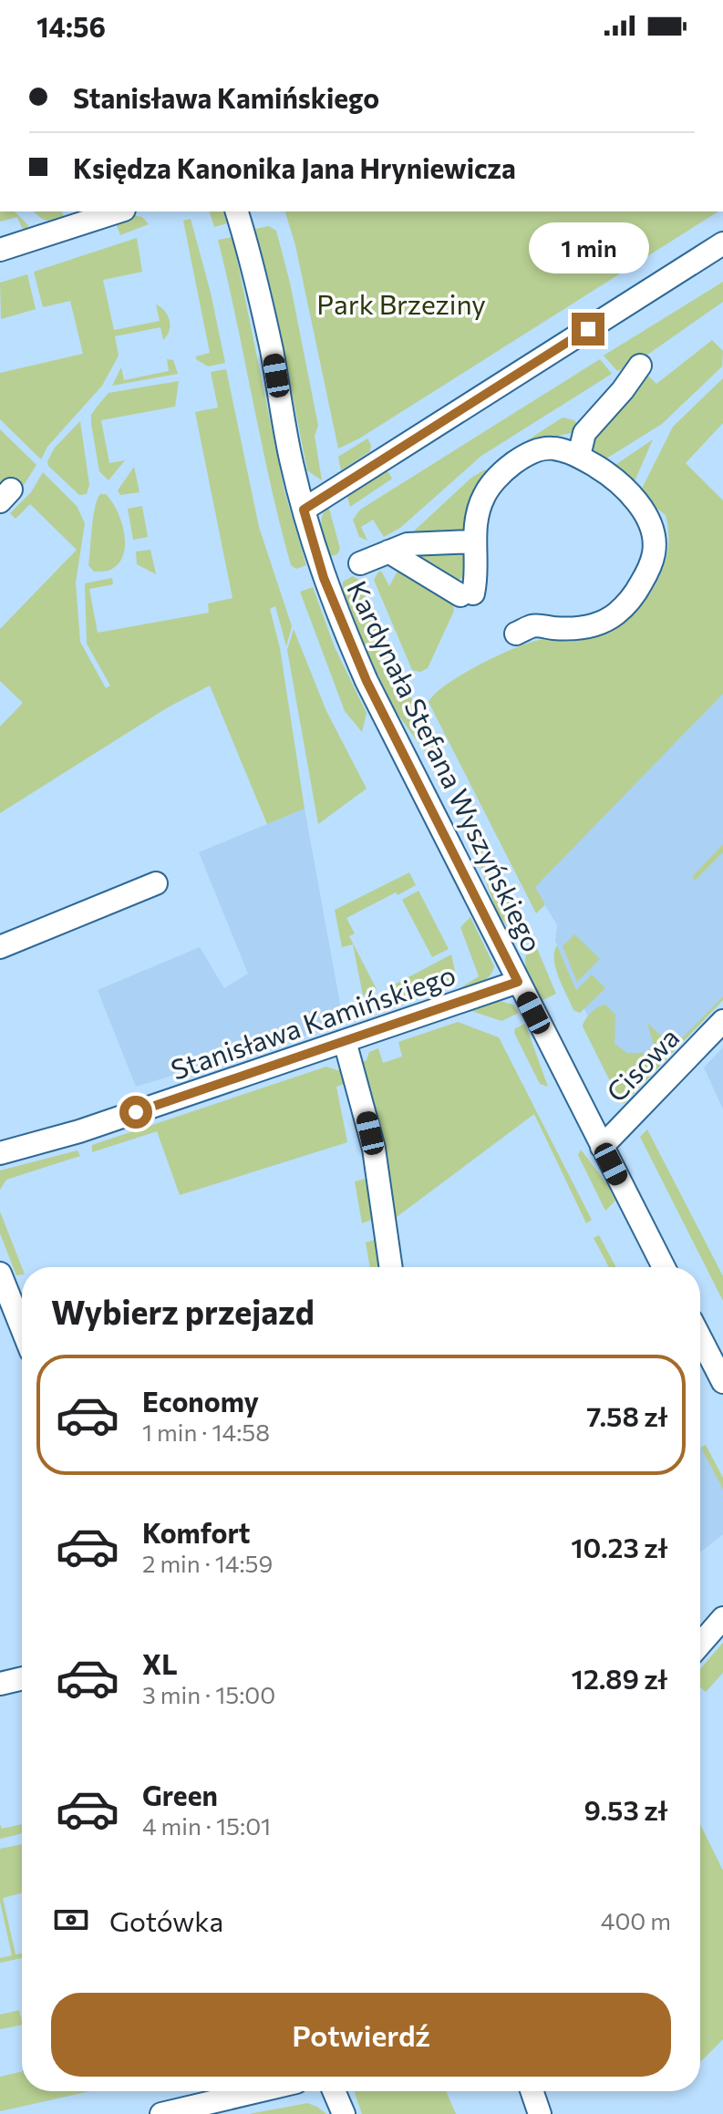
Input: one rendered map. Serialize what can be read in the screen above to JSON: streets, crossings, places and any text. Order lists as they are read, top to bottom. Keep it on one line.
{"streets":{"street":["Kardynała Stefana Wyszyńskiego","Stanisława Kamińskiego","Cisowa"]},"crossings":[["Kardynała Stefana Wyszyńskiego","Stanisława Kamińskiego"],["Kardynała Stefana Wyszyńskiego","Cisowa"]],"parks":["Park Brzeziny"],"page":{"status":"14:56","banner":["Stanisława Kamińskiego","Księdza Kanonika Jana Hryniewicza"],"bubble":"1 min","heading":"Wybierz przejazd","list":[{"name":"Economy","note":"1 min · 14:58","value":"7.58 zł"},{"name":"Komfort","note":"2 min · 14:59","value":"10.23 zł"},{"name":"XL","note":"3 min · 15:00","value":"12.89 zł"},{"name":"Green","note":"4 min · 15:01","value":"9.53 zł"}],"pay":["Gotówka","400 m"],"buttons":"Potwierdź"}}
